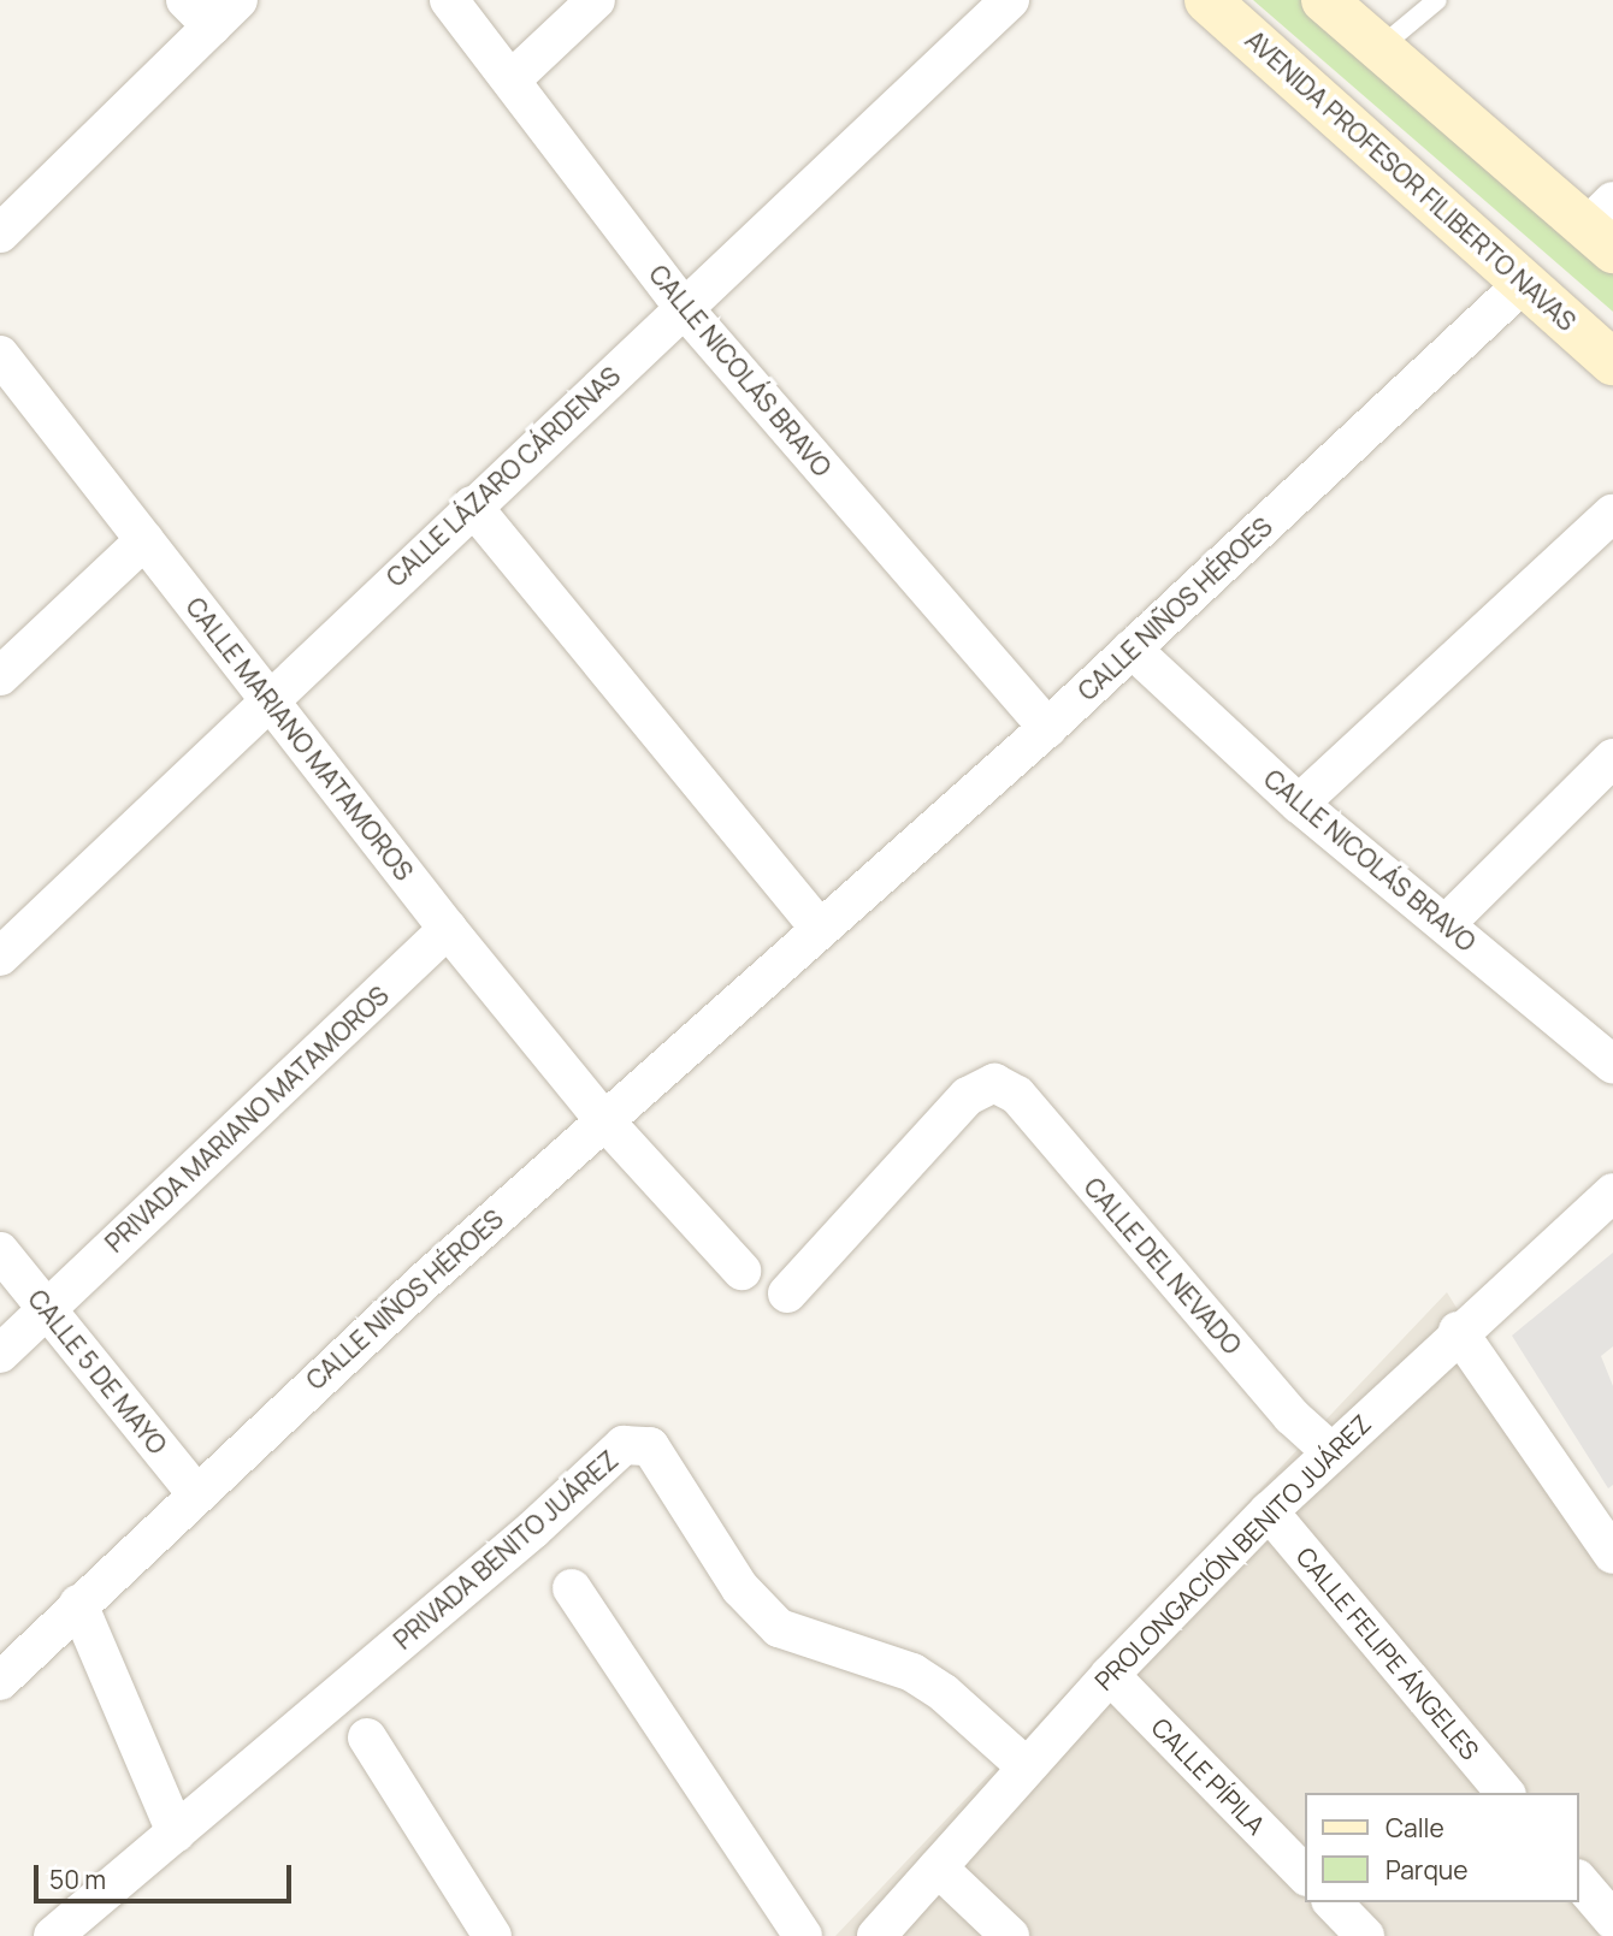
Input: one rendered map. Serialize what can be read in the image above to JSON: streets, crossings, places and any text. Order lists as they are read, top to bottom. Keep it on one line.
{"streets":{"main road":["AVENIDA PROFESOR FILIBERTO NAVAS"],"street":["CALLE NICOLÁS BRAVO","CALLE LÁZARO CÁRDENAS","CALLE NIÑOS HÉROES","CALLE MARIANO MATAMOROS","PRIVADA MARIANO MATAMOROS","CALLE DEL NEVADO","CALLE 5 DE MAYO","PRIVADA BENITO JUÁREZ","PROLONGACIÓN BENITO JUÁREZ","CALLE FELIPE ÁNGELES","CALLE PÍPILA"]},"crossings":[["AVENIDA PROFESOR FILIBERTO NAVAS","CALLE NIÑOS HÉROES"],["CALLE NICOLÁS BRAVO","CALLE LÁZARO CÁRDENAS"],["CALLE NICOLÁS BRAVO","CALLE NIÑOS HÉROES"],["CALLE LÁZARO CÁRDENAS","CALLE MARIANO MATAMOROS"],["CALLE NIÑOS HÉROES","CALLE MARIANO MATAMOROS"],["CALLE NIÑOS HÉROES","CALLE 5 DE MAYO"],["CALLE MARIANO MATAMOROS","PRIVADA MARIANO MATAMOROS"],["PRIVADA MARIANO MATAMOROS","CALLE 5 DE MAYO"],["CALLE DEL NEVADO","PROLONGACIÓN BENITO JUÁREZ"],["PRIVADA BENITO JUÁREZ","PROLONGACIÓN BENITO JUÁREZ"],["PROLONGACIÓN BENITO JUÁREZ","CALLE FELIPE ÁNGELES"],["PROLONGACIÓN BENITO JUÁREZ","CALLE PÍPILA"]],"legend":["Calle","Parque"],"scale_bar":"50 m"}
